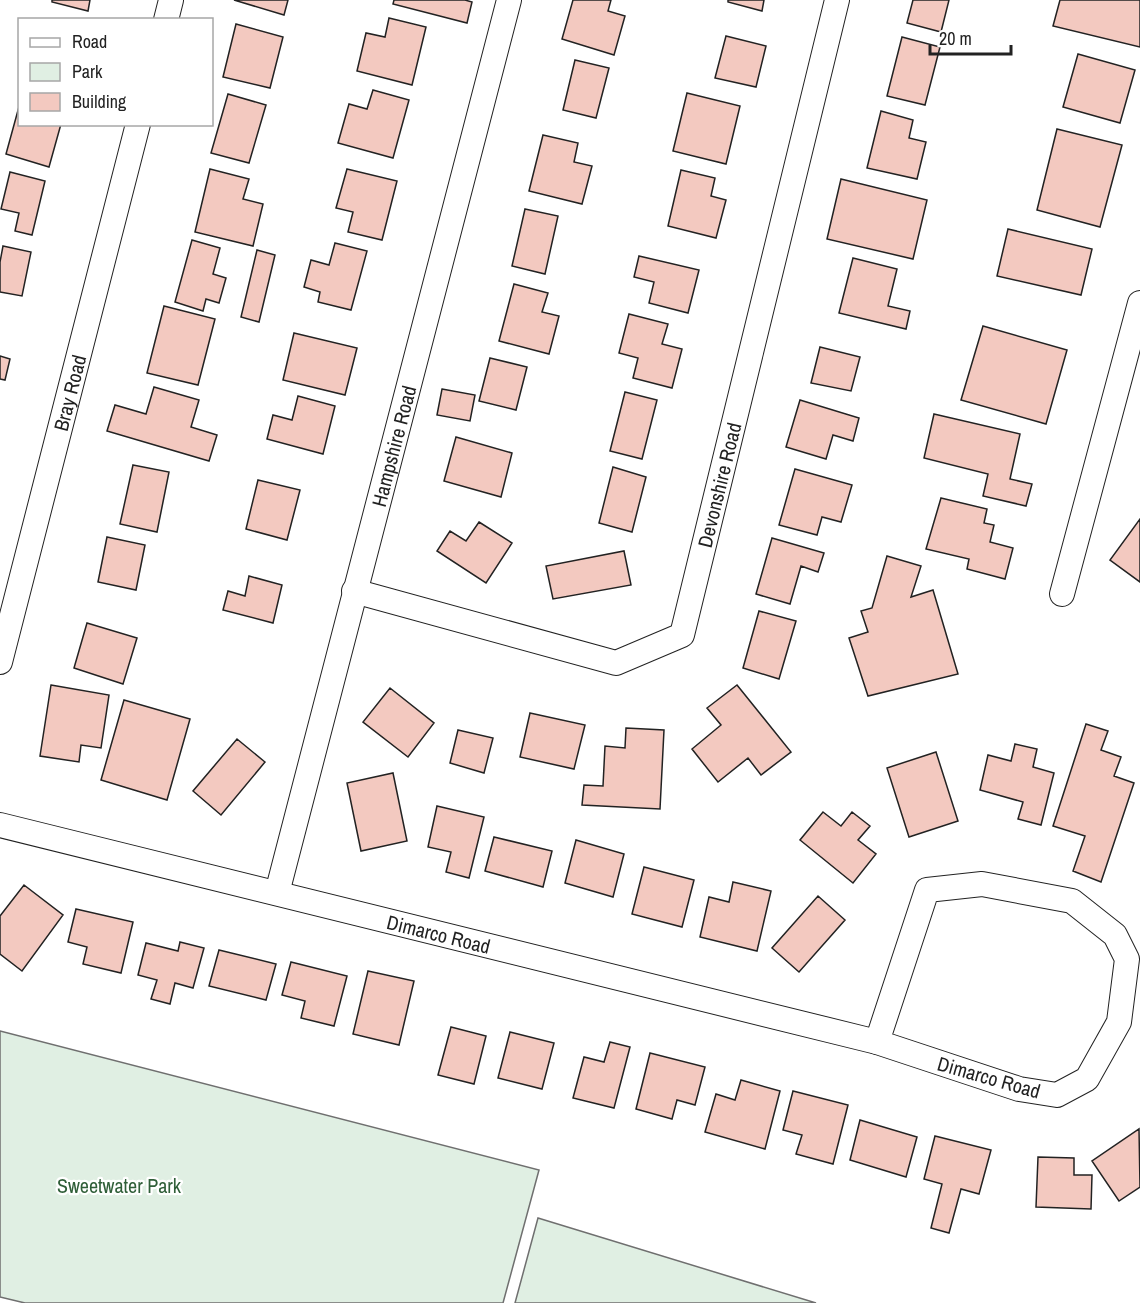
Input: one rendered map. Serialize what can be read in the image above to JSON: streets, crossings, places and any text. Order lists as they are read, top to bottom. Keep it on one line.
{"streets":{"street":["Bray Road","Hampshire Road","Devonshire Road","Dimarco Road"]},"crossings":[["Hampshire Road","Devonshire Road"],["Hampshire Road","Dimarco Road"]],"parks":["Sweetwater Park"],"legend":["Road","Park","Building"],"scale_bar":"20 m"}
